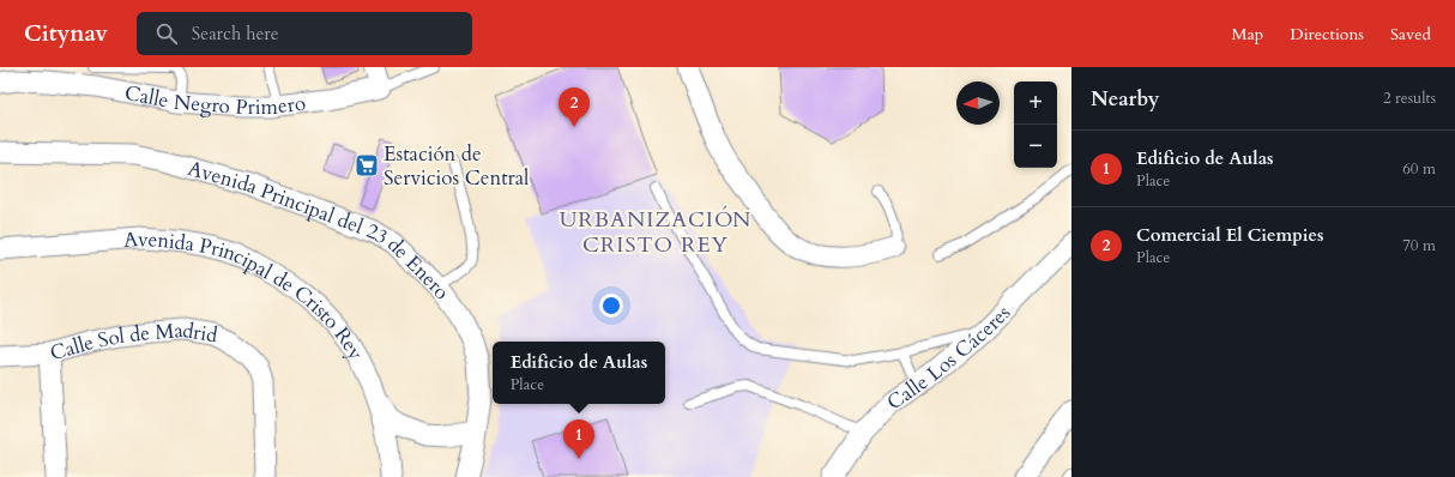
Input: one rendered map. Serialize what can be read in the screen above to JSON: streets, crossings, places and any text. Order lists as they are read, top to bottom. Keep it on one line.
{"streets":{"street":["Calle Negro Primero","Avenida Principal del 23 de Enero","Avenida Principal de Cristo Rey","Calle Sol de Madrid","Calle Los Cáceres"]},"districts":["URBANIZACIÓN CRISTO REY"],"places":{"supermarket":["Estación de Servicios Central"]},"north":"left","page":{"header":"Citynav","search":"Search here","nav":["Map","Directions","Saved"],"heading":["Nearby","2 results"],"map_buttons":["+","−"],"pins":["2","1"],"list":[{"mark":"1","name":"Edificio de Aulas","note":"Place","value":"60 m"},{"mark":"2","name":"Comercial El Ciempies","note":"Place","value":"70 m"}],"popup":["Edificio de Aulas","Place"]}}
